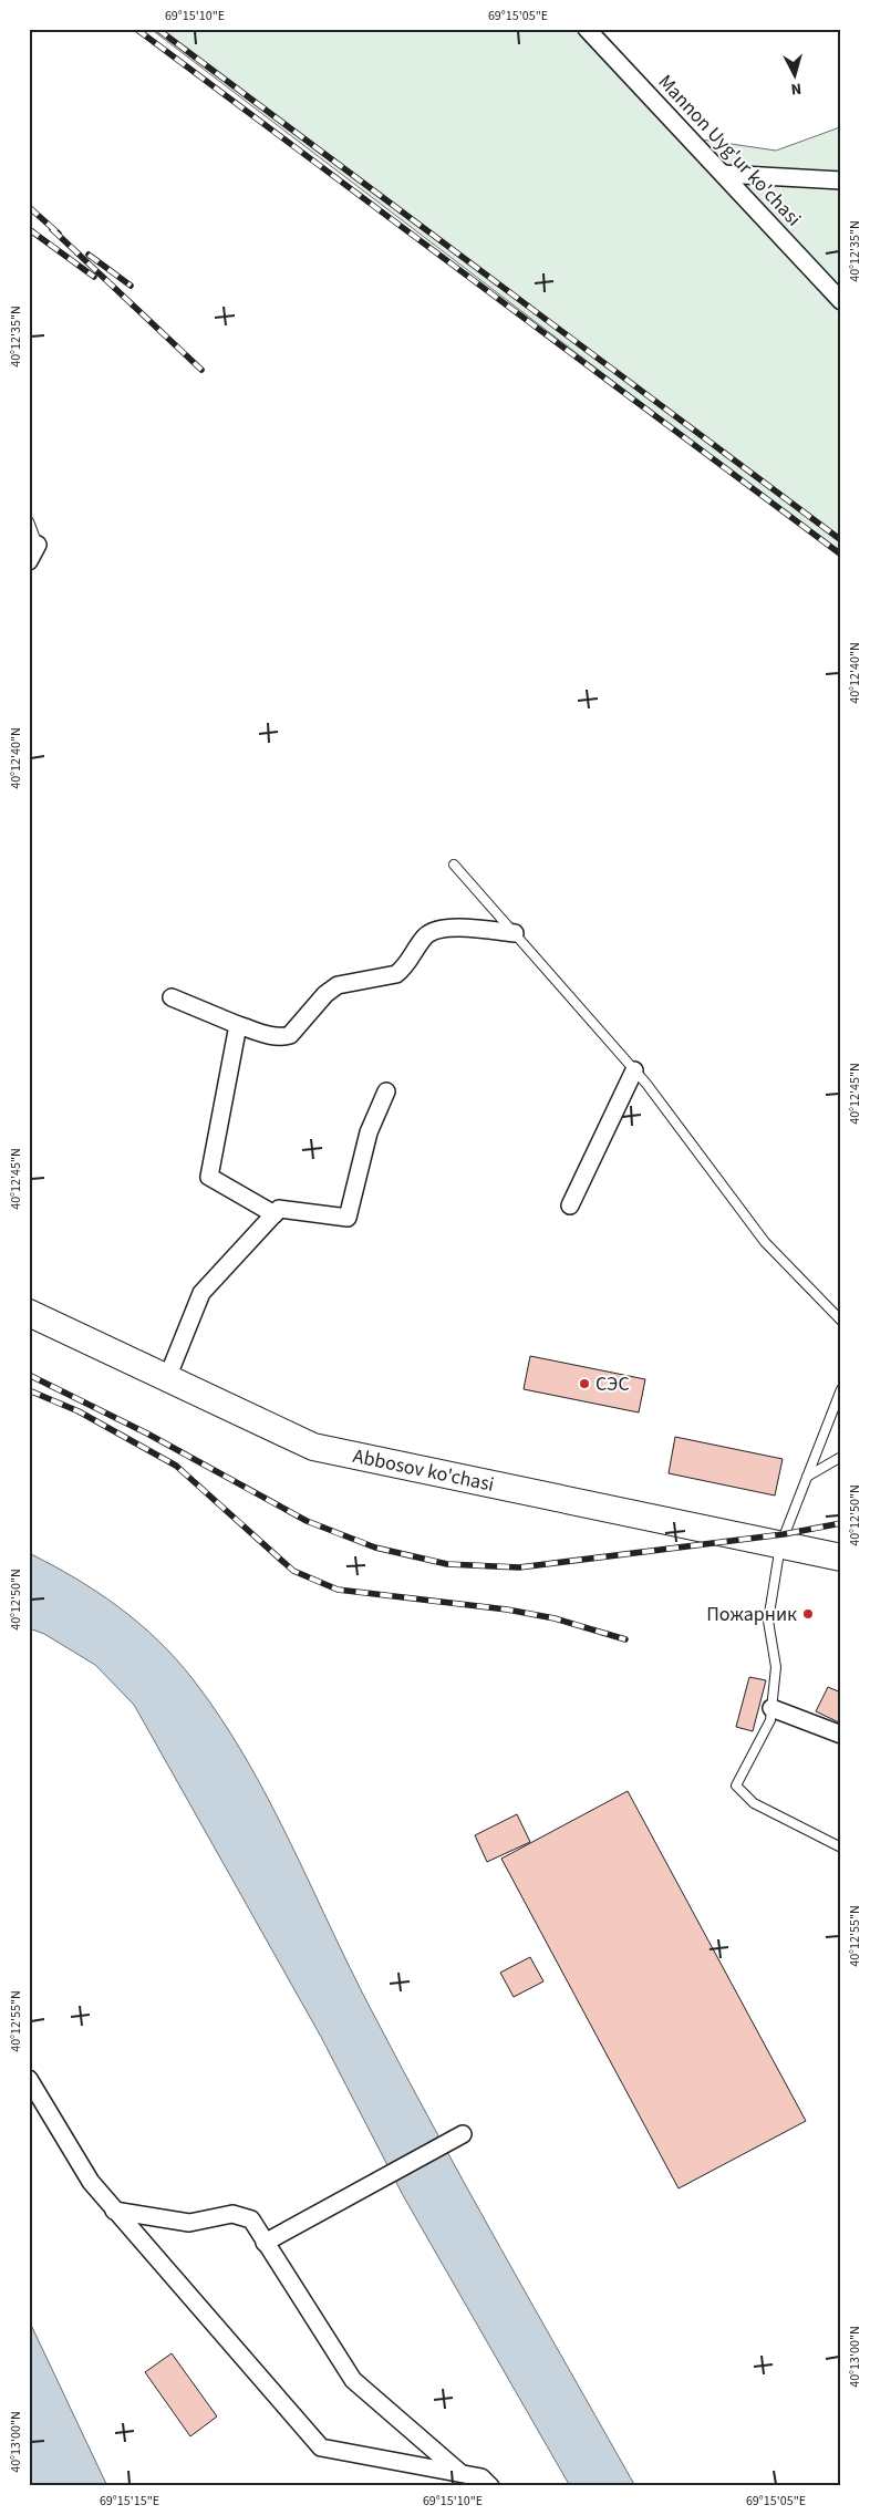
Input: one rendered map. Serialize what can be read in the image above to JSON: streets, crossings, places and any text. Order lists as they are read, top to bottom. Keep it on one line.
{"streets":{"main road":["Abbosov ko'chasi"],"street":["Mannon Uyg'ur ko'chasi"]},"places":["СЭС","Пожарник"],"north":"bottom","coordinates":["69°15'10\"E","69°15'05\"E","40°12'35\"N","40°12'40\"N","40°12'45\"N","40°12'50\"N","40°12'55\"N","40°13'00\"N","69°15'15\"E"]}
